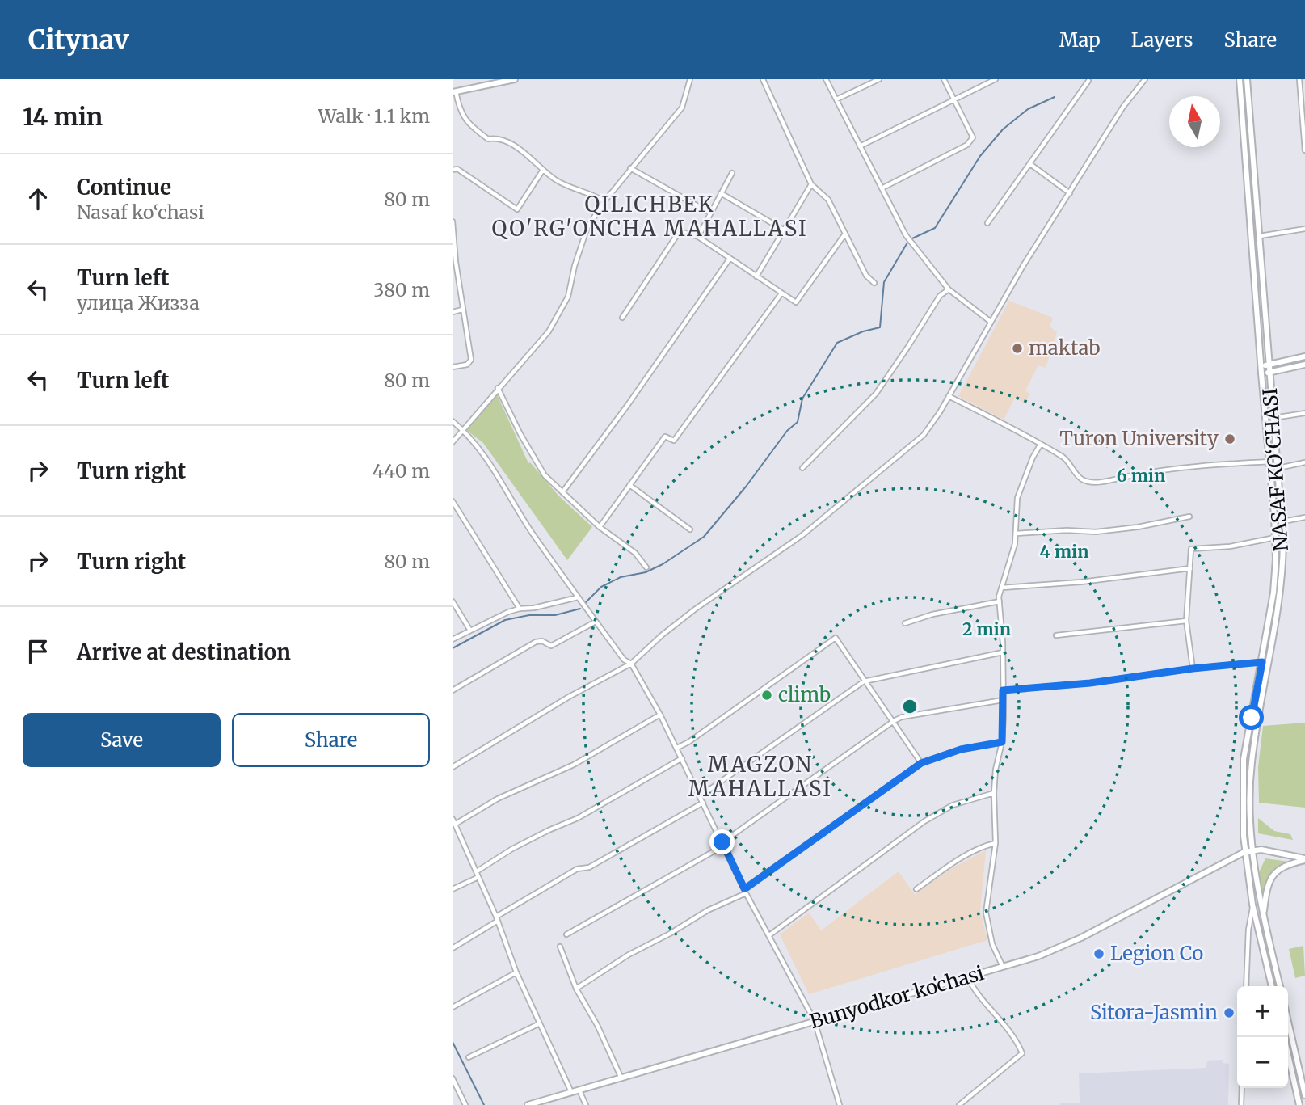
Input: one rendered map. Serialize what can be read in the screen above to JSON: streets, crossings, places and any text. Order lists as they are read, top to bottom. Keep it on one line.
{"streets":{"main road":["NASAF KO‘CHASI","Bunyodkor koʻchasi"]},"crossings":[["NASAF KO‘CHASI","Bunyodkor koʻchasi"]],"districts":["QILICHBEK QO'RG'ONCHA MAHALLASI","MAGZON MAHALLASI"],"places":["maktab","Turon University","climb","Legion Co","Sitora-Jasmin"],"north":"top","page":{"header":"Citynav","nav":["Map","Layers","Share"],"heading":["14 min","Walk · 1.1 km"],"list":[["Continue","Nasaf ko‘chasi","80 m"],["Turn left","улица Жизза","380 m"],["Turn left","80 m"],["Turn right","440 m"],["Turn right","80 m"],"Arrive at destination"],"buttons":["Save","Share"],"map_buttons":["+","−"]},"rings":["6 min","4 min","2 min"]}
